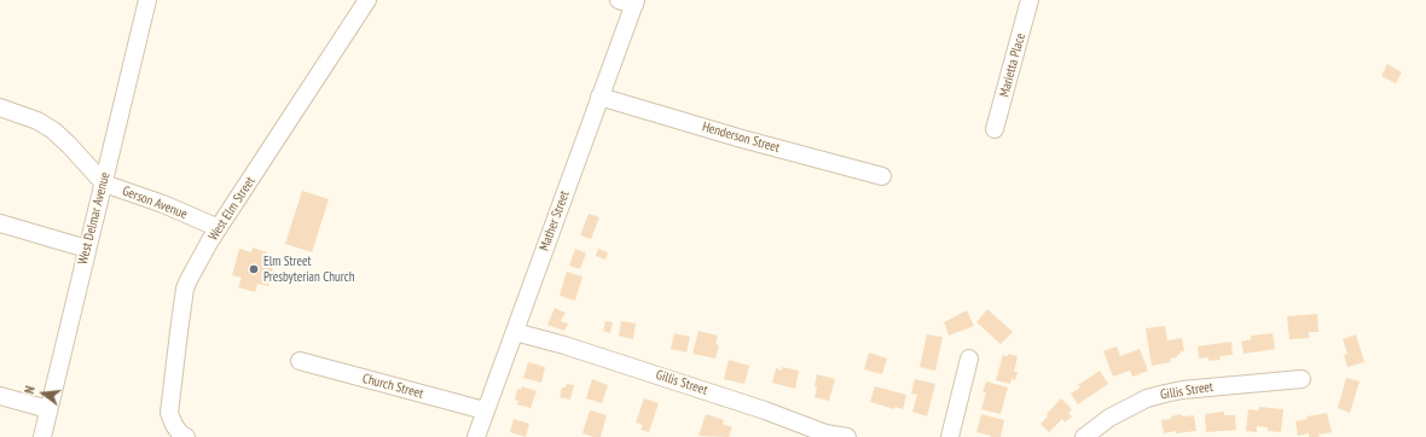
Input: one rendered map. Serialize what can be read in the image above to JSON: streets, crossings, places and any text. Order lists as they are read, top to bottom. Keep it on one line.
{"streets":{"street":["Marietta Place","Henderson Street","Gerson Avenue","West Elm Street","West Delmar Avenue","Mather Street","Gillis Street","Church Street"]},"crossings":[["Henderson Street","Mather Street"],["Gerson Avenue","West Elm Street"],["Gerson Avenue","West Delmar Avenue"],["Mather Street","Gillis Street"],["Mather Street","Church Street"]],"places":["Elm Street Presbyterian Church"],"north":"left"}
